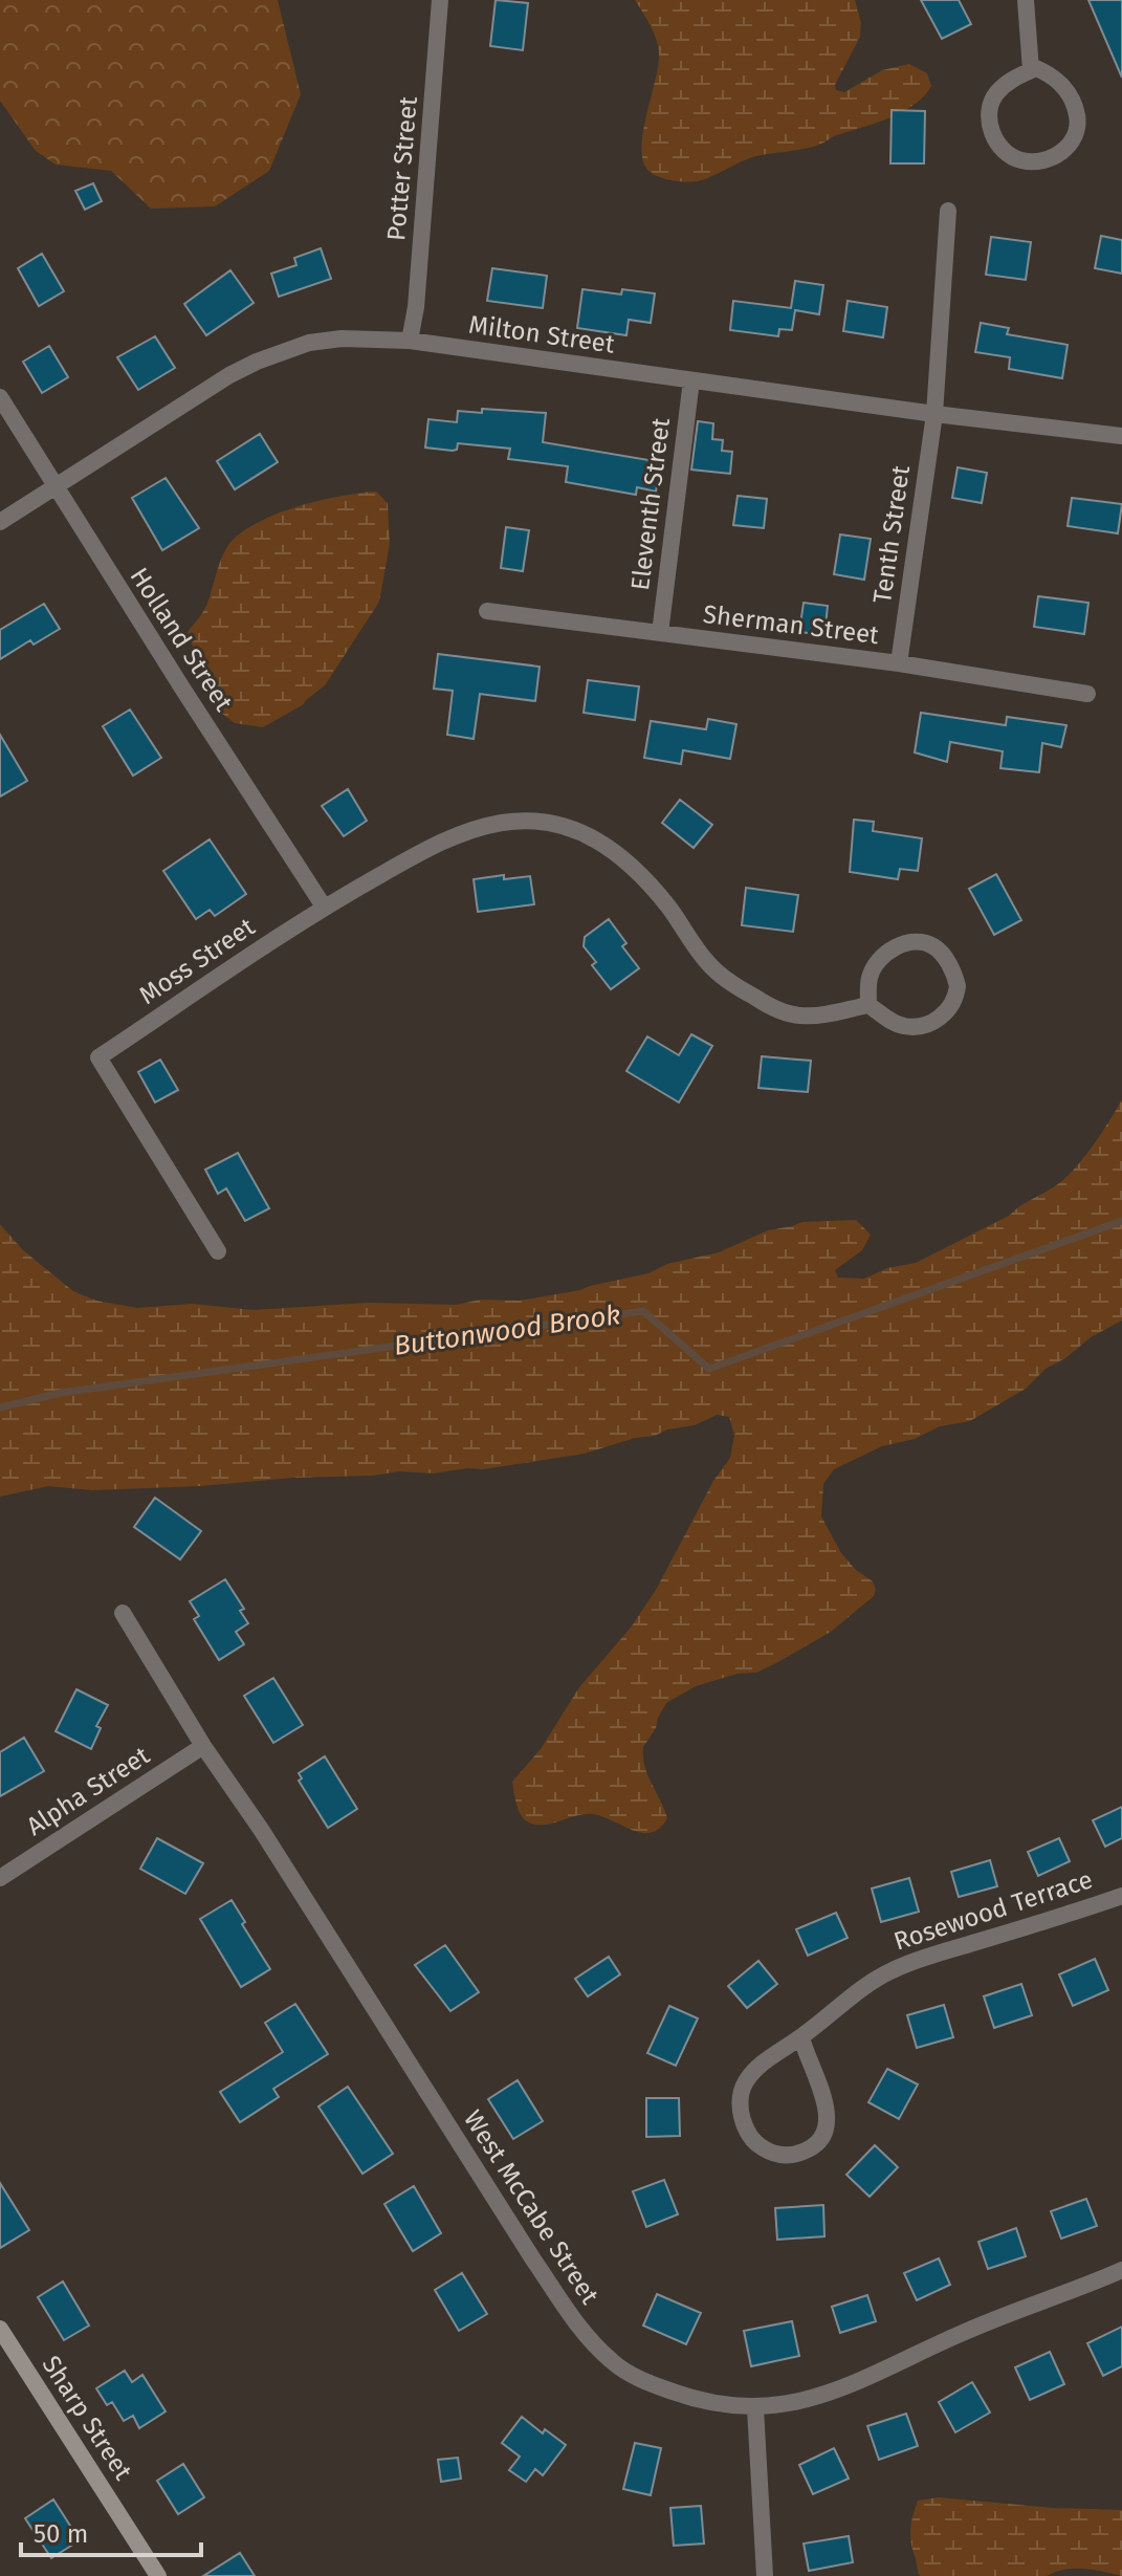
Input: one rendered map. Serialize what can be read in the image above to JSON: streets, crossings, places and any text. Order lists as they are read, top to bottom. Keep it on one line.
{"streets":{"street":["Potter Street","Milton Street","Eleventh Street","Tenth Street","Sherman Street","Holland Street","Moss Street","Alpha Street","Rosewood Terrace","West McCabe Street","Sharp Street"]},"crossings":[["Potter Street","Milton Street"],["Milton Street","Eleventh Street"],["Milton Street","Tenth Street"],["Milton Street","Holland Street"],["Eleventh Street","Sherman Street"],["Tenth Street","Sherman Street"],["Holland Street","Moss Street"],["Alpha Street","West McCabe Street"]],"water":["Buttonwood Brook"],"scale_bar":"50 m"}
